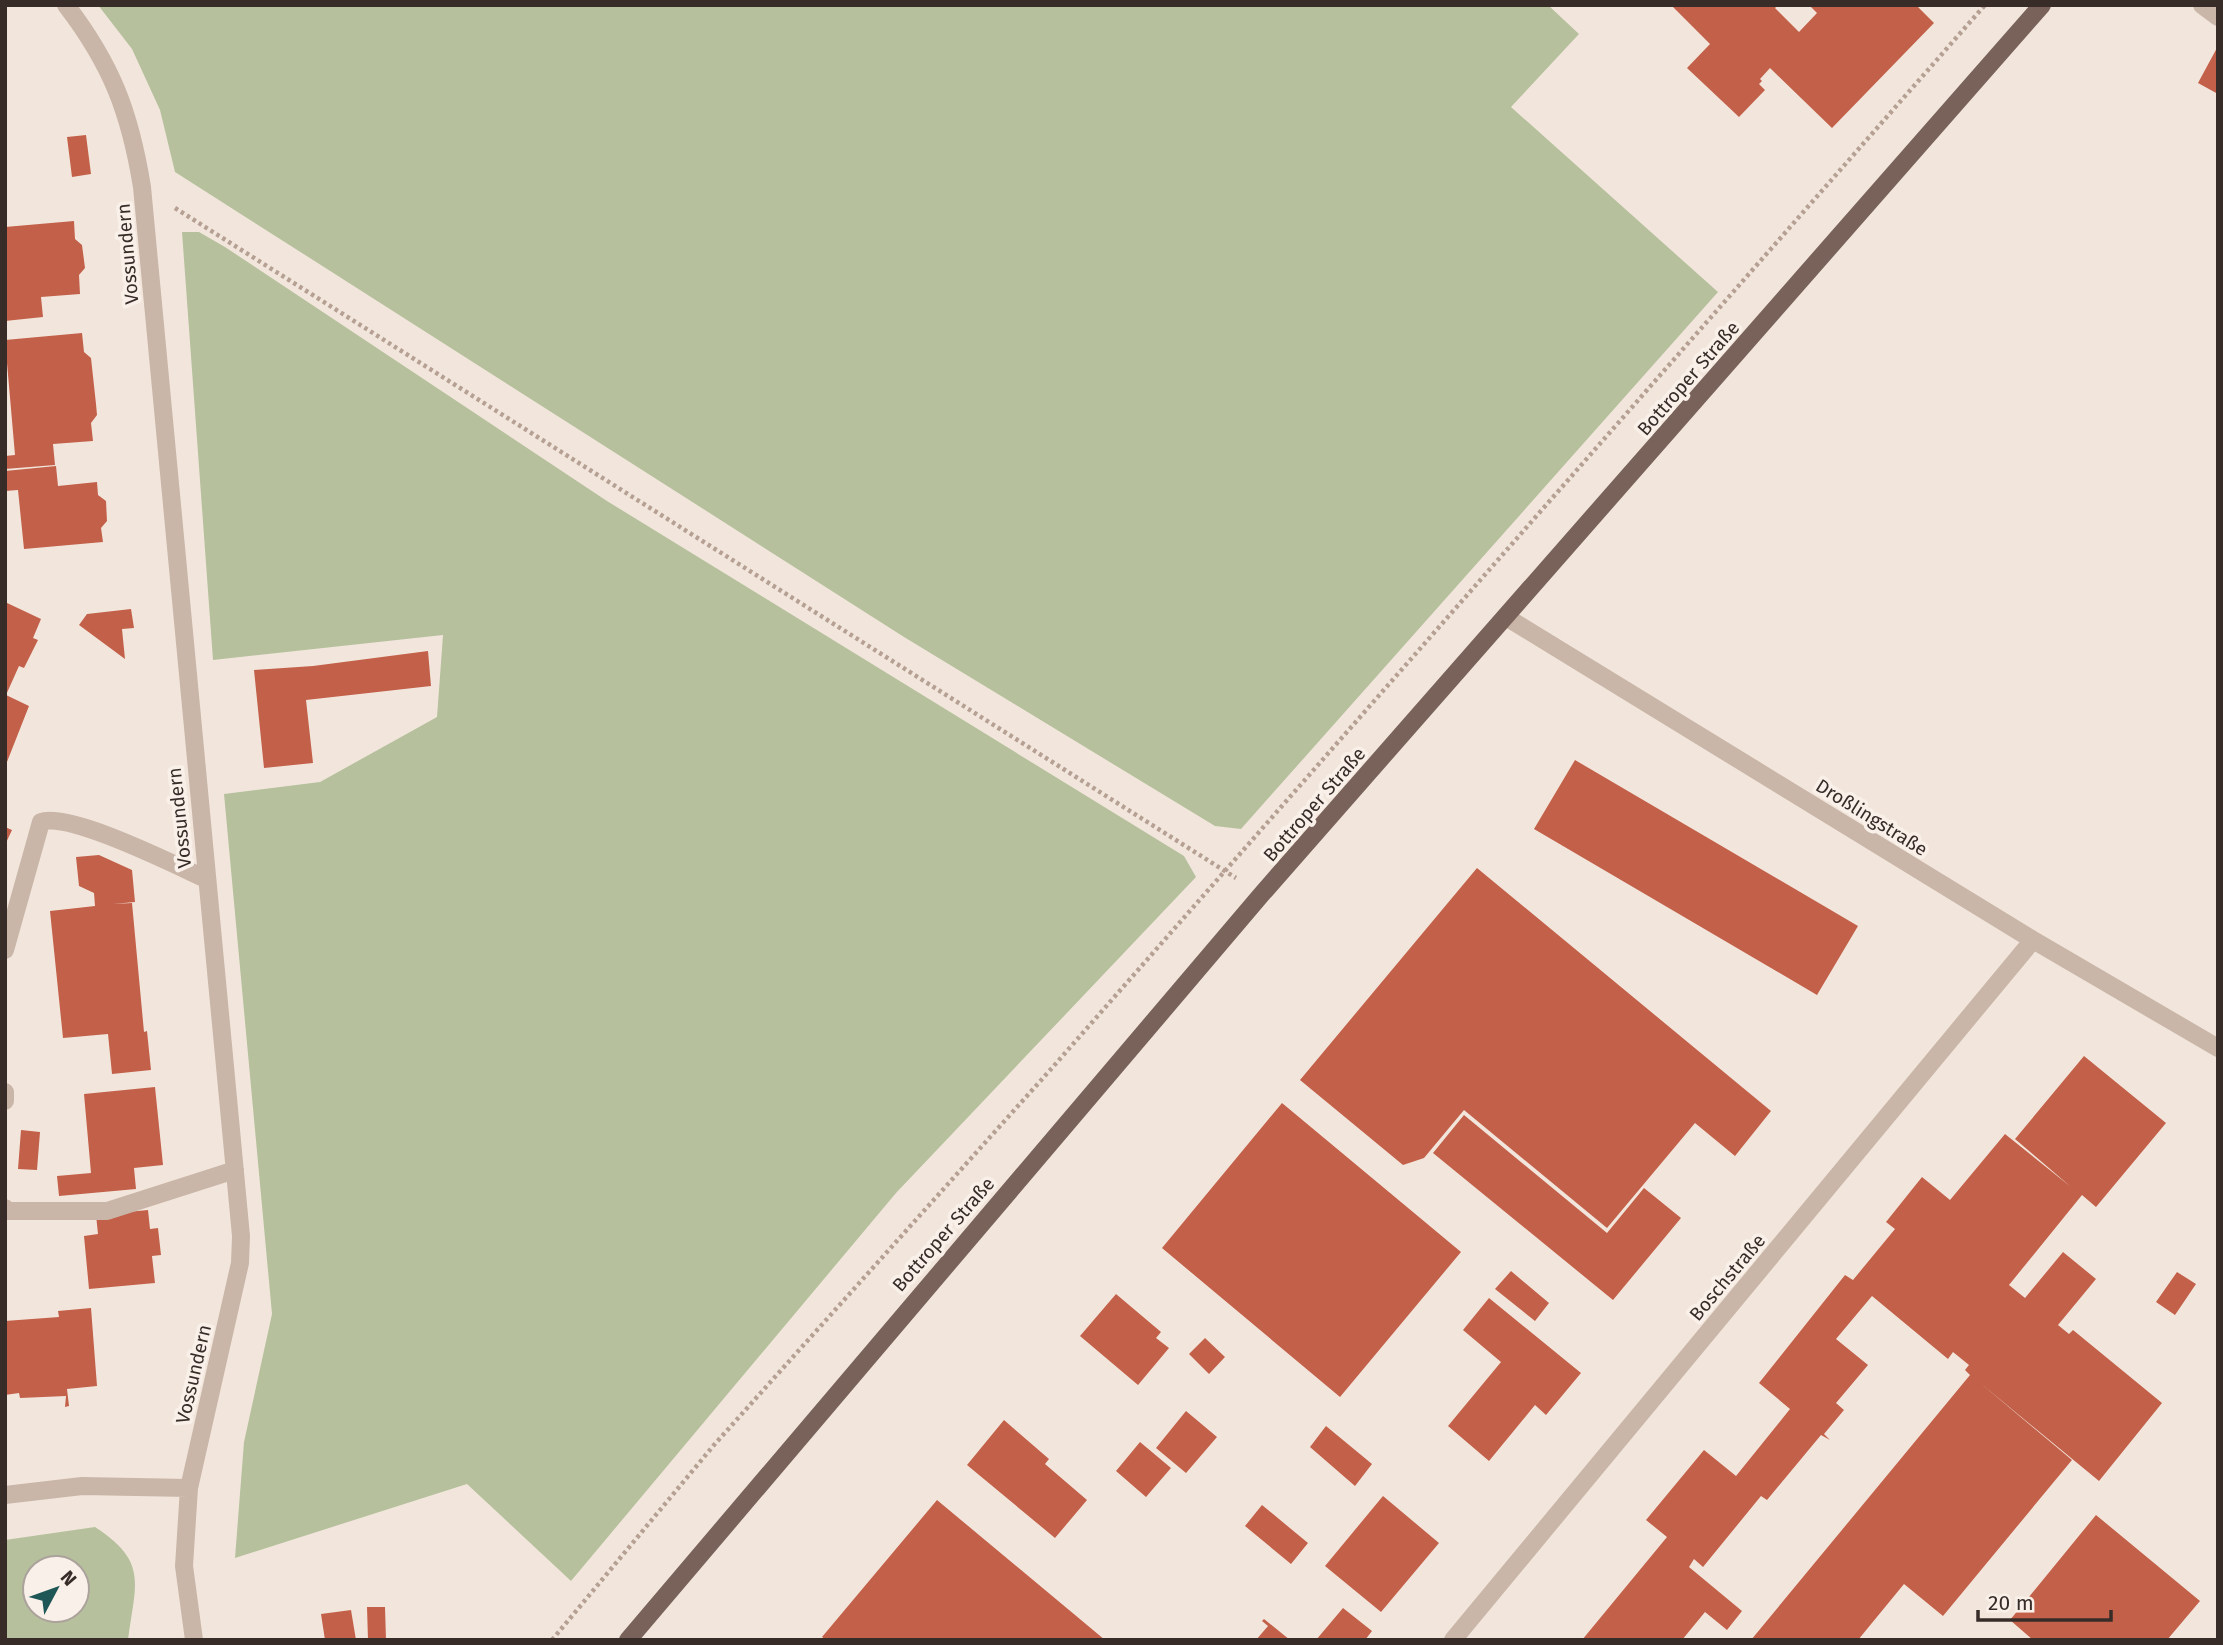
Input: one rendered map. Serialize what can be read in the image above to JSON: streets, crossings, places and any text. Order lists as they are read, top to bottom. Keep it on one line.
{"streets":{"main road":["Bottroper Straße"],"street":["Vossundern","Droßlingstraße","Boschstraße"]},"crossings":[["Bottroper Straße","Droßlingstraße"],["Droßlingstraße","Boschstraße"]],"scale_bar":"20 m","north":"top right"}
